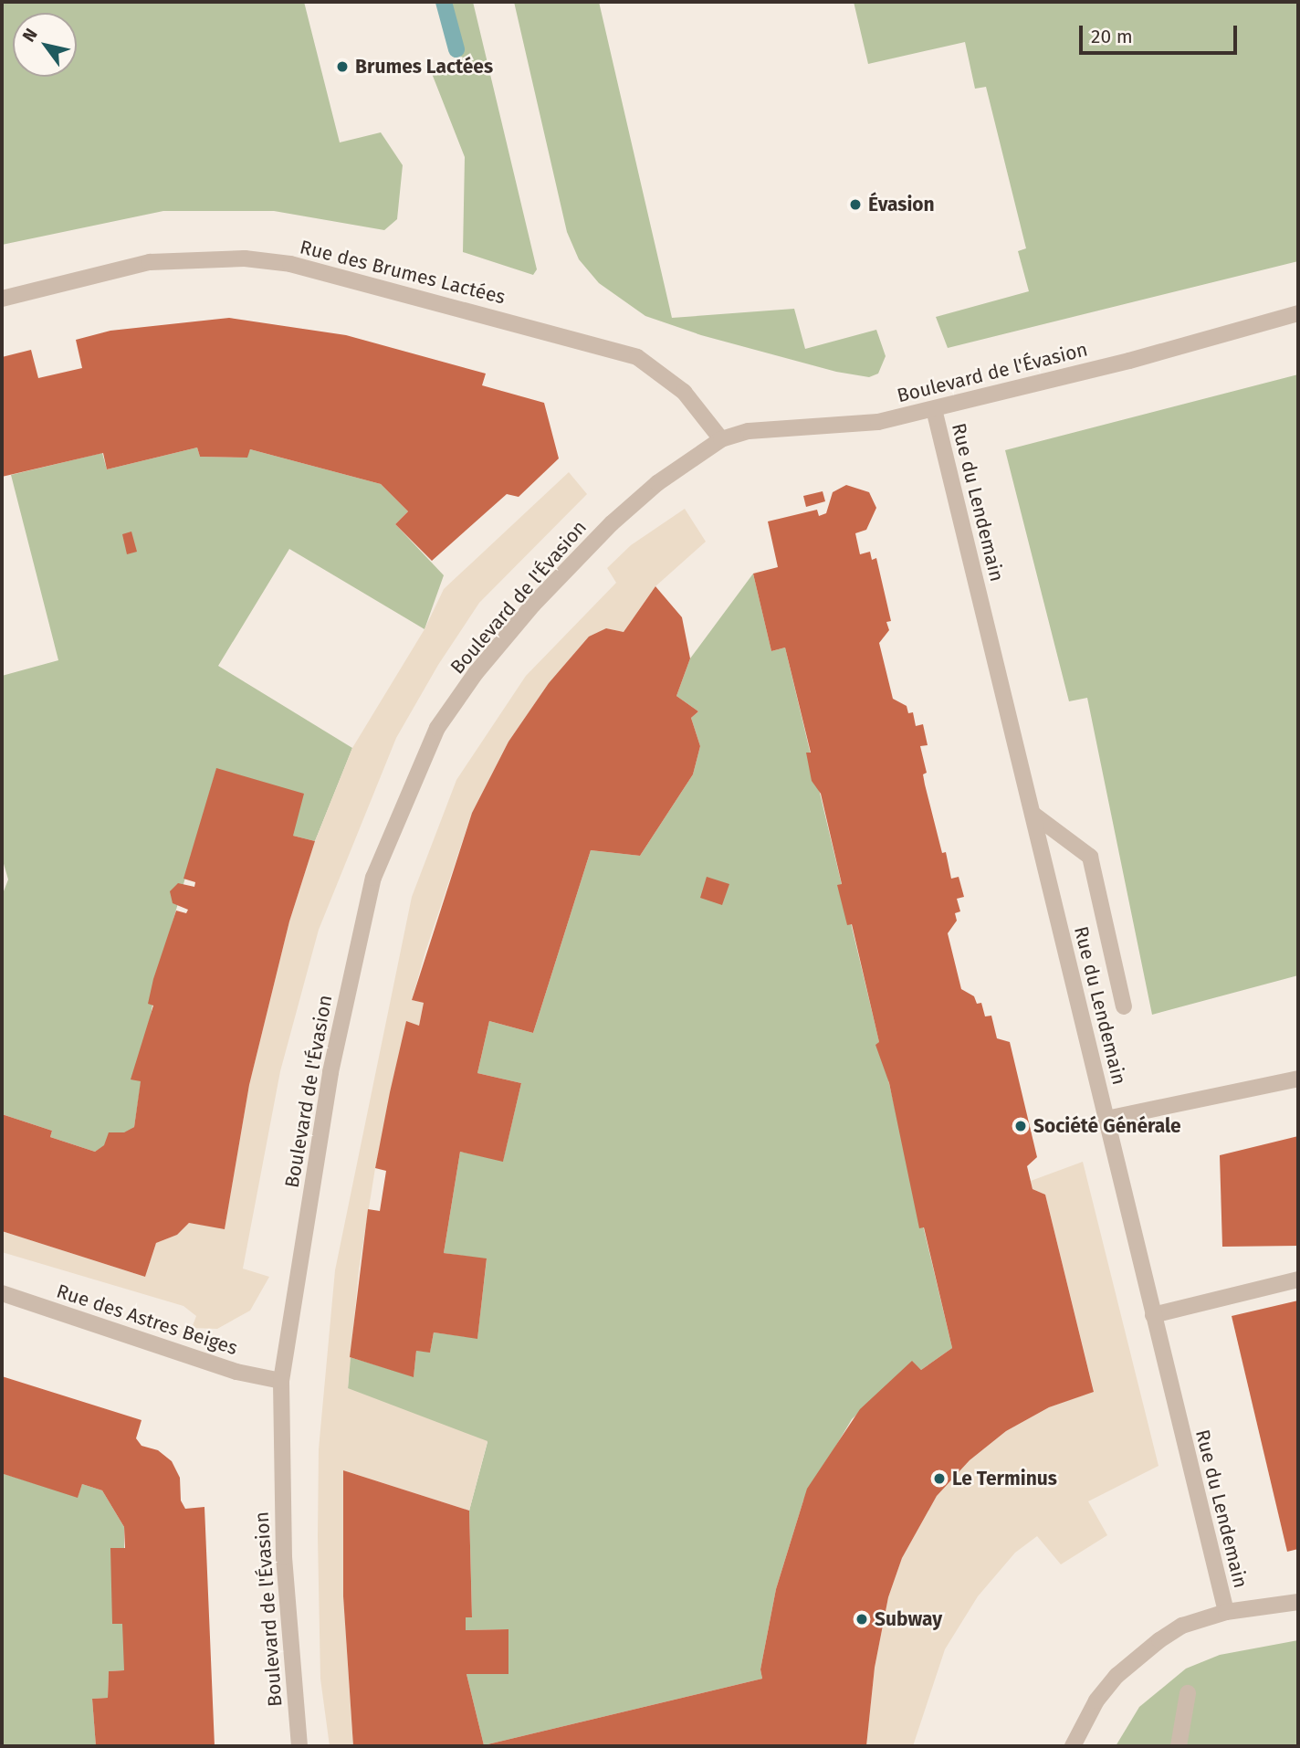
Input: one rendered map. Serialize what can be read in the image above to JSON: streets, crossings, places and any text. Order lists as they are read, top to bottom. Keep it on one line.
{"streets":{"street":["Rue des Brumes Lactées","Boulevard de l'Évasion","Rue du Lendemain","Rue des Astres Beiges"]},"crossings":[["Rue des Brumes Lactées","Boulevard de l'Évasion"],["Boulevard de l'Évasion","Rue du Lendemain"],["Boulevard de l'Évasion","Rue des Astres Beiges"]],"places":["Brumes Lactées","Évasion","Société Générale","Le Terminus","Subway"],"scale_bar":"20 m","north":"top left"}
